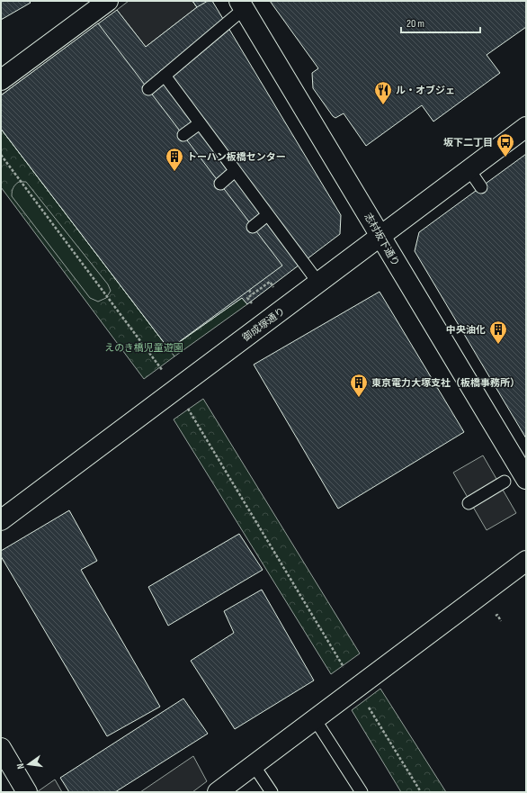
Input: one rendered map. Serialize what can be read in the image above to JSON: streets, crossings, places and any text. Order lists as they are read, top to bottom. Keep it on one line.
{"streets":{"street":["志村坂下通り","御成塚通り"]},"crossings":[["志村坂下通り","御成塚通り"]],"parks":["えのき橋児童遊園"],"places":{"restaurant":["ル・オブジェ"],"bus stop":["坂下二丁目"],"building":["トーハン板橋センター","中央油化","東京電力大塚支社（板橋事務所）"]},"scale_bar":"20 m","north":"left"}
